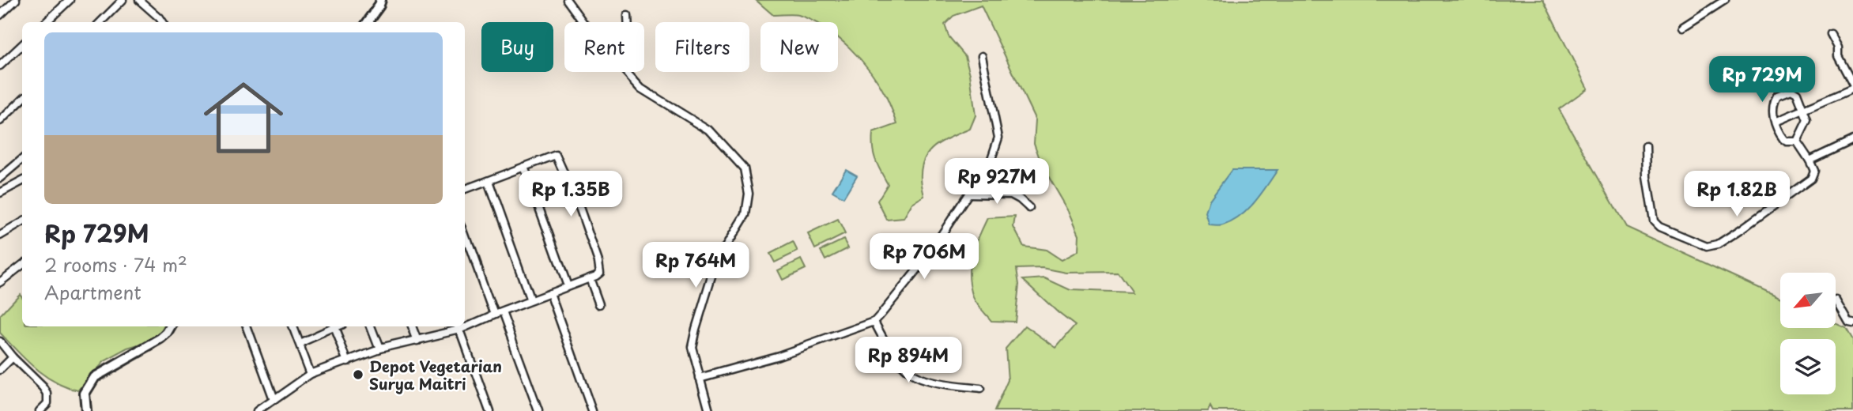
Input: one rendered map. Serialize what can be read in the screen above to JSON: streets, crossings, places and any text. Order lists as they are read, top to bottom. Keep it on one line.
{"places":["Depot Vegetarian Surya Maitri"],"north":"bottom left","page":{"chip":["Buy","Rent","Filters","New"],"list":[{"name":"Rp 729M","note":"2 rooms · 74 m² · Apartment"}],"price":["Rp 729M","Rp 927M","Rp 1.35B","Rp 1.82B","Rp 706M","Rp 764M","Rp 894M"]}}
